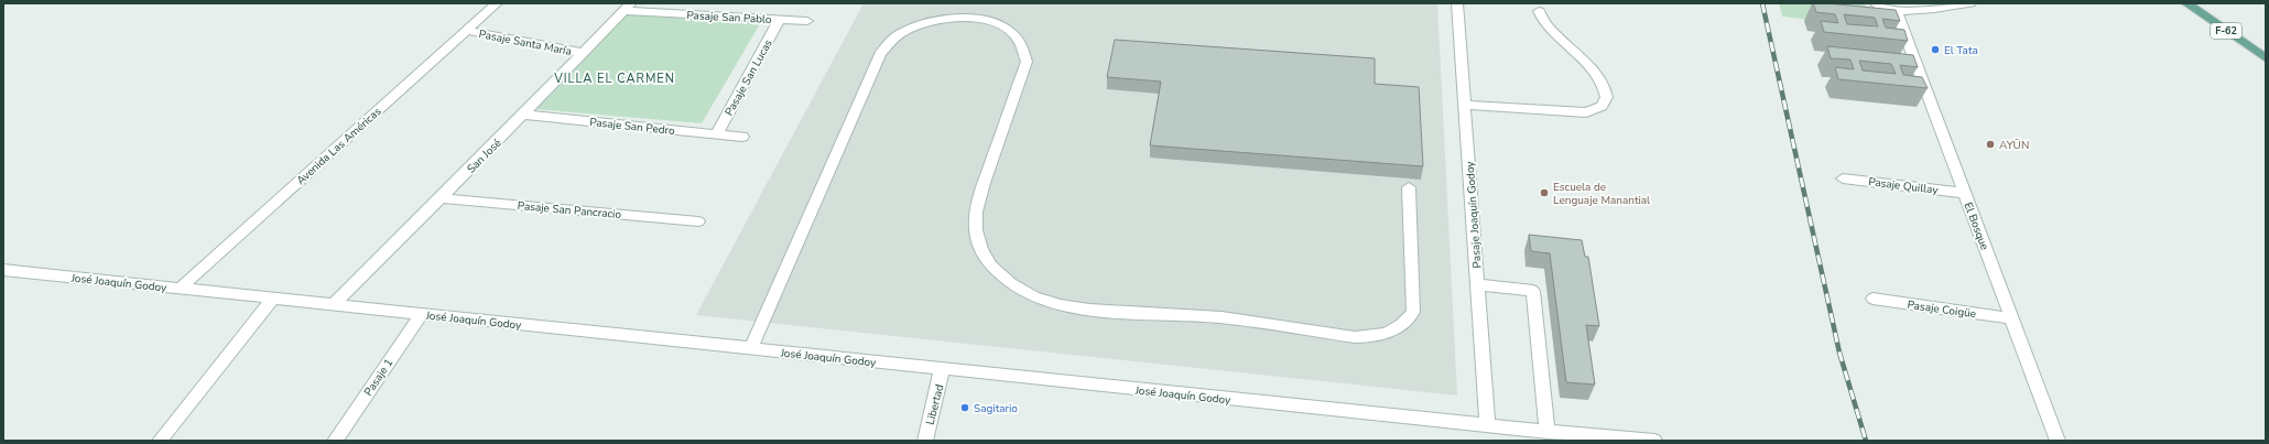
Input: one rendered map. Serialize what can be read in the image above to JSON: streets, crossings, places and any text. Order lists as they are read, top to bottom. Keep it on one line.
{"streets":{"main road":["F-62"],"street":["Pasaje San Pablo","Pasaje Santa María","Pasaje San Lucas","Pasaje San Pedro","Avenida Las Américas","San José","Pasaje Quillay","Pasaje San Pancracio","Pasaje Joaquín Godoy","El Bosque","José Joaquín Godoy","Pasaje Coigüe","Pasaje 1","Libertad"]},"crossings":[["Pasaje San Pablo","Pasaje San Lucas"],["Pasaje San Pablo","San José"],["Pasaje Santa María","Avenida Las Américas"],["Pasaje Santa María","San José"],["Pasaje San Lucas","Pasaje San Pedro"],["Pasaje San Pedro","San José"],["Avenida Las Américas","José Joaquín Godoy"],["San José","Pasaje San Pancracio"],["San José","José Joaquín Godoy"],["Pasaje Quillay","El Bosque"],["Pasaje Joaquín Godoy","José Joaquín Godoy"],["El Bosque","Pasaje Coigüe"],["José Joaquín Godoy","Pasaje 1"],["José Joaquín Godoy","Libertad"]],"districts":["VILLA EL CARMEN"],"places":["El Tata","AYÜN","Escuela de Lenguaje Manantial","Sagitario"]}
